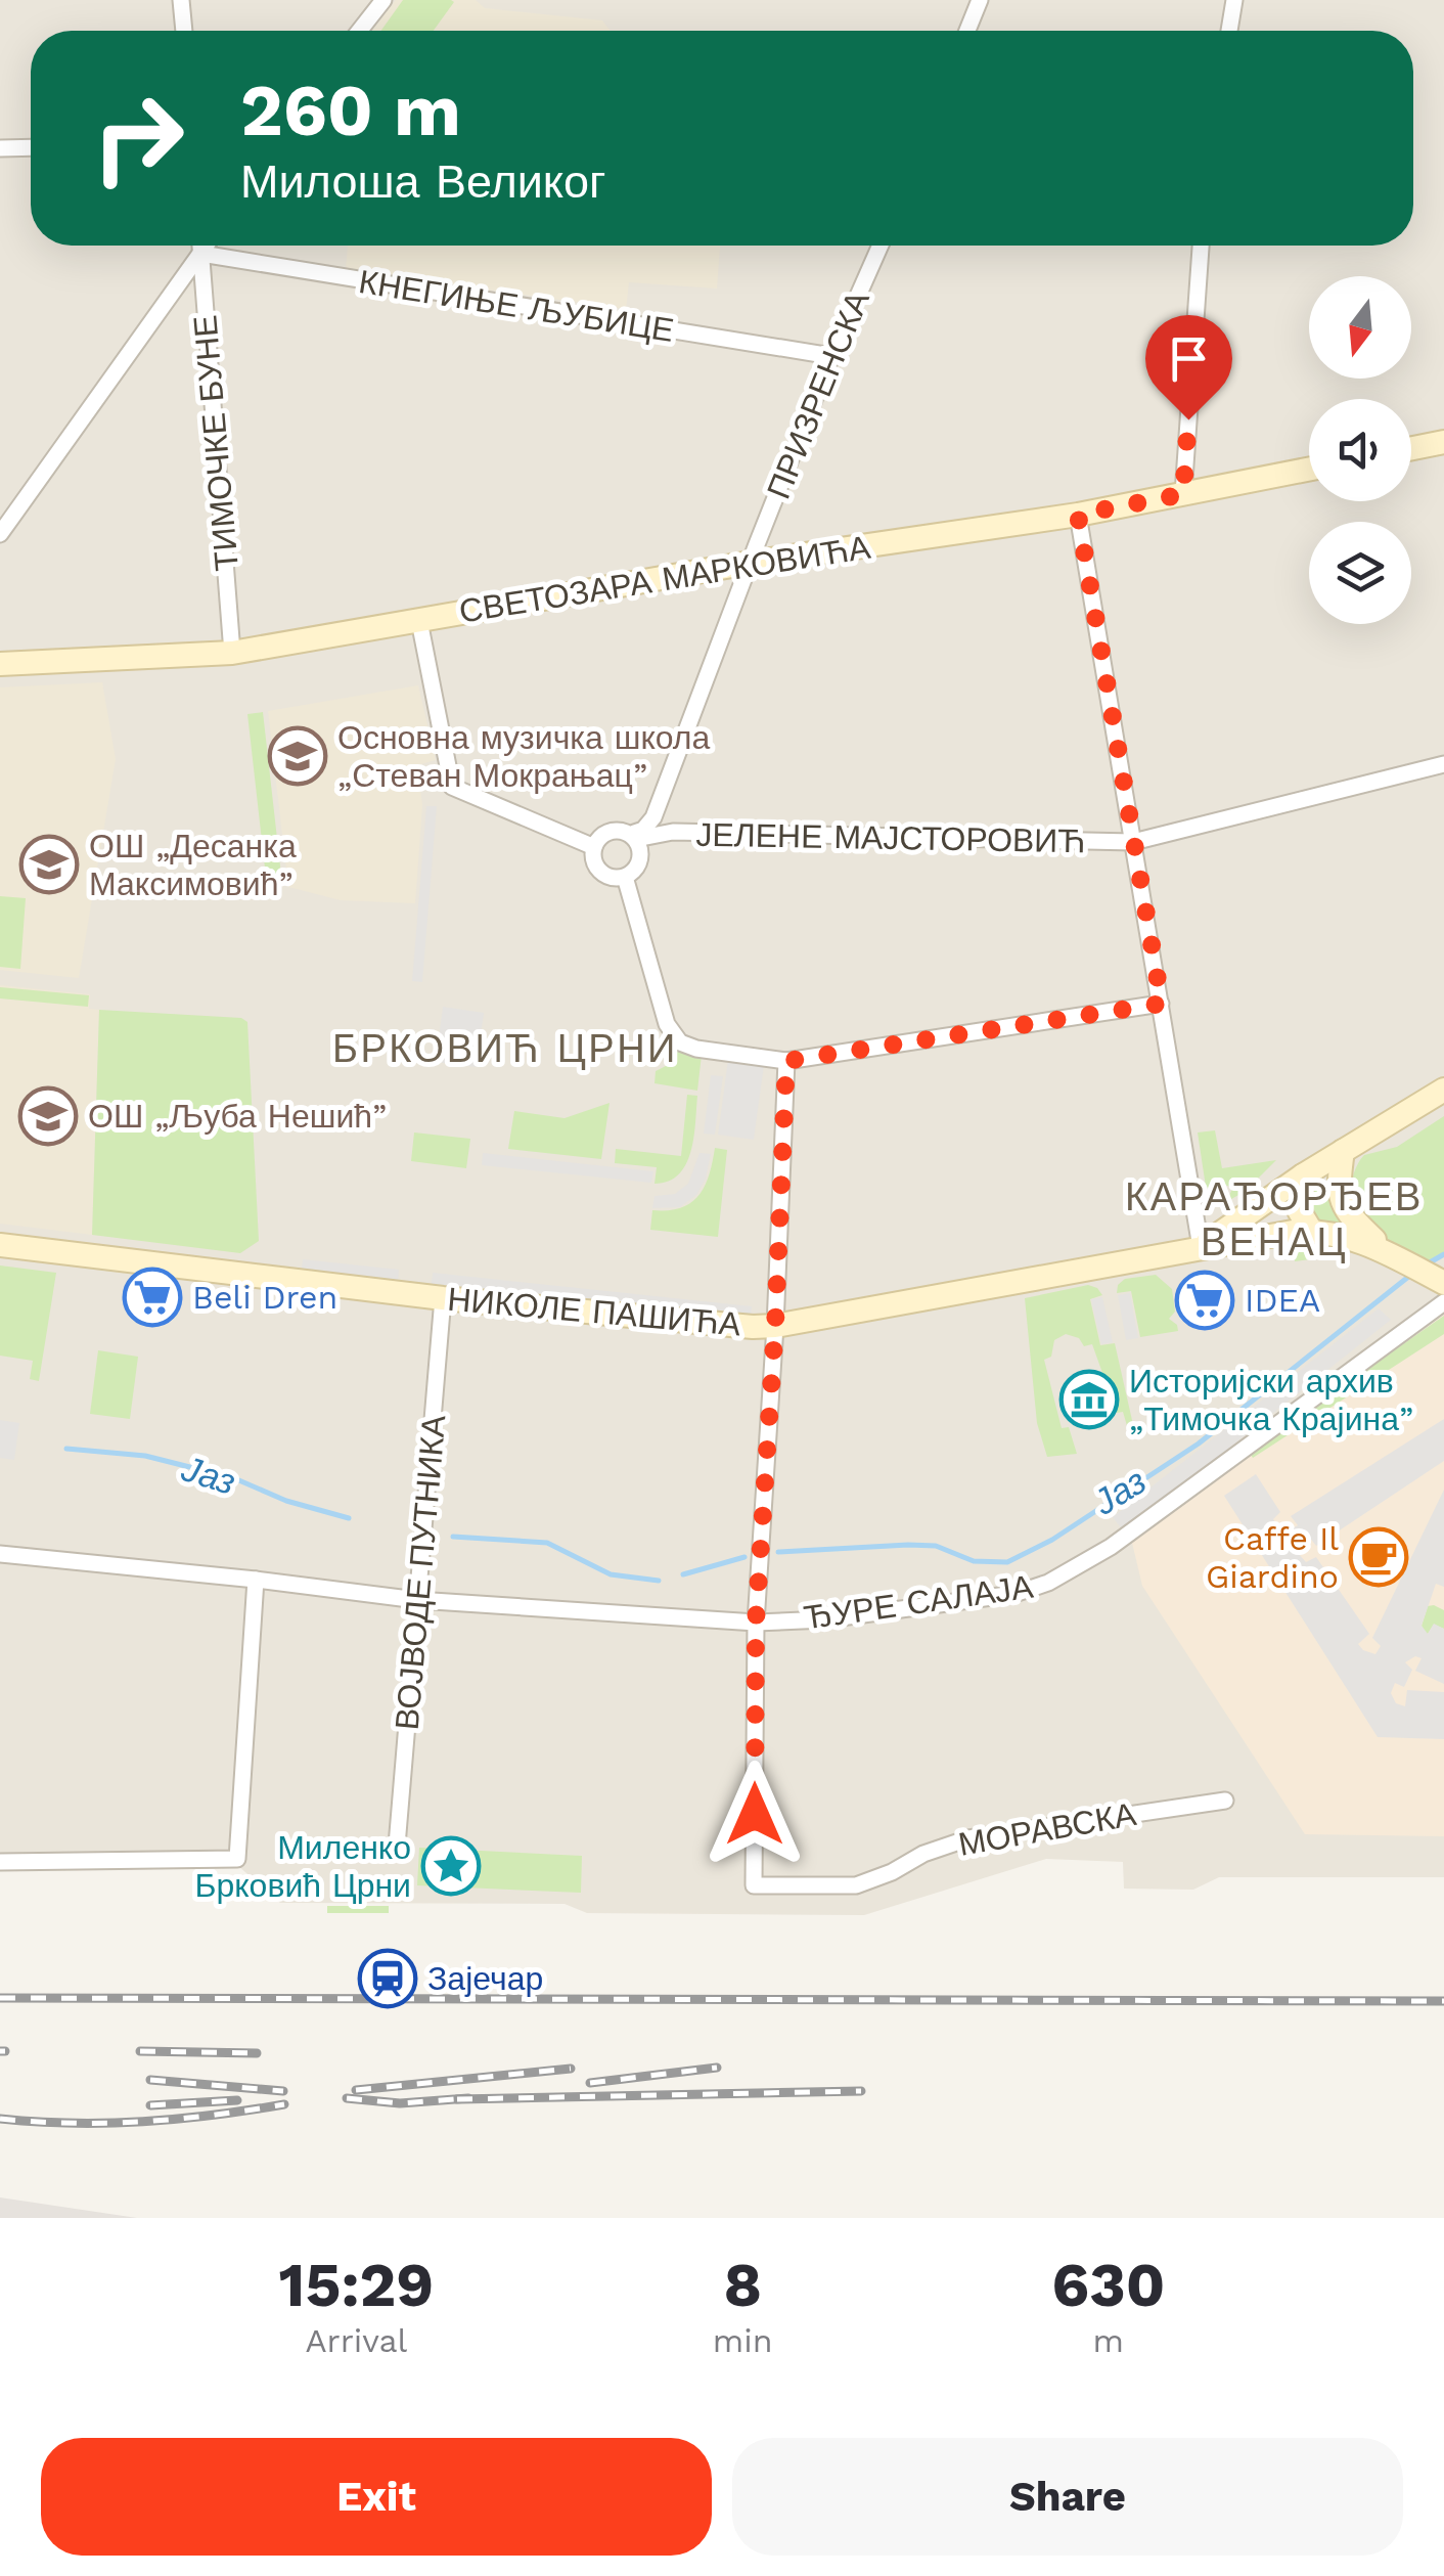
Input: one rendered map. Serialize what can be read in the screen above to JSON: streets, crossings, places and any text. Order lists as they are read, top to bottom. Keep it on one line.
{"streets":{"street":["КНЕГИЊЕ ЉУБИЦЕ","ПРИЗРЕНСКА","ТИМОЧКЕ БУНЕ","СВЕТОЗАРА МАРКОВИЋА","ЈЕЛЕНЕ МАЈСТОРОВИЋ","НИКОЛЕ ПАШИЋА","ВОЈВОДЕ ПУТНИКА","ЂУРЕ САЛАЈА","МОРАВСКА"]},"crossings":[["КНЕГИЊЕ ЉУБИЦЕ","ПРИЗРЕНСКА"],["КНЕГИЊЕ ЉУБИЦЕ","ТИМОЧКЕ БУНЕ"],["ПРИЗРЕНСКА","СВЕТОЗАРА МАРКОВИЋА"],["ПРИЗРЕНСКА","ЈЕЛЕНЕ МАЈСТОРОВИЋ"],["ТИМОЧКЕ БУНЕ","СВЕТОЗАРА МАРКОВИЋА"],["НИКОЛЕ ПАШИЋА","ВОЈВОДЕ ПУТНИКА"],["ВОЈВОДЕ ПУТНИКА","ЂУРЕ САЛАЈА"],["ЂУРЕ САЛАЈА","МОРАВСКА"]],"districts":["БРКОВИЋ ЦРНИ","КАРАЂОРЂЕВ ВЕНАЦ"],"water":["Јаз"],"places":{"school or university":["Основна музичка школа „Стеван Мокрањац”","ОШ „Десанка Максимовић”","ОШ „Љуба Нешић”"],"supermarket":["Beli Dren","IDEA"],"museum":["Историјски архив „Тимочка Крајина”"],"cafe":["Caffe Il Giardino"],"place":["Миленко Брковић Црни"],"station":["Зајечар"]},"north":"bottom","page":{"turn":["260 m","Милоша Великог"],"eta":["15:29","Arrival","8","min","630","m"],"buttons":["Exit","Share"]}}
